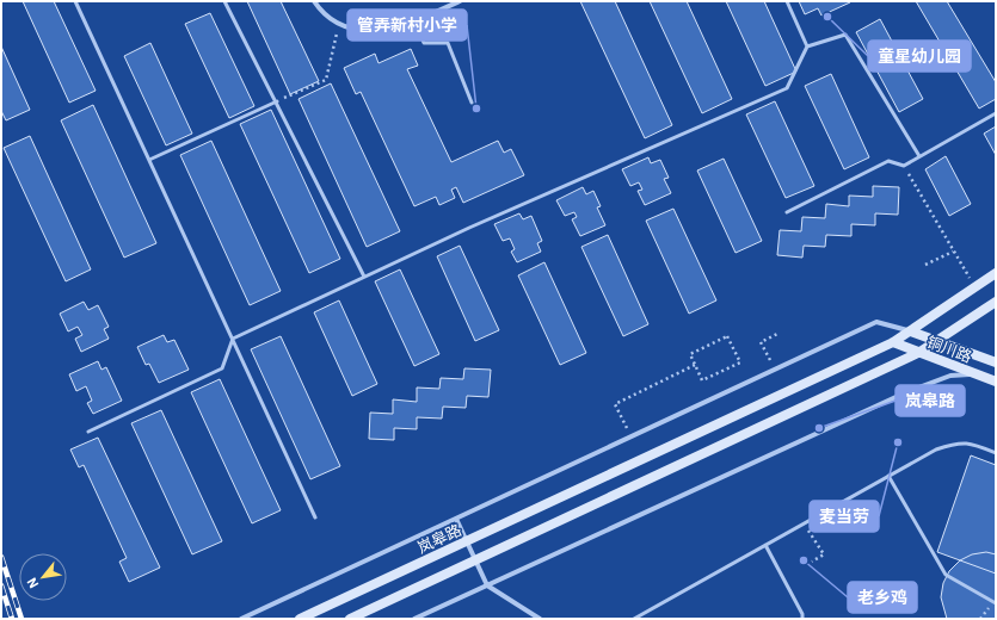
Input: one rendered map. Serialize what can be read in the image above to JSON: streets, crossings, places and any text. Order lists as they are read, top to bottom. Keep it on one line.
{"streets":{"main road":["铜川路","岚皋路"]},"crossings":[["铜川路","岚皋路"]],"places":["童星幼儿园","管弄新村小学","岚皋路","麦当劳","老乡鸡"],"north":"bottom left"}
